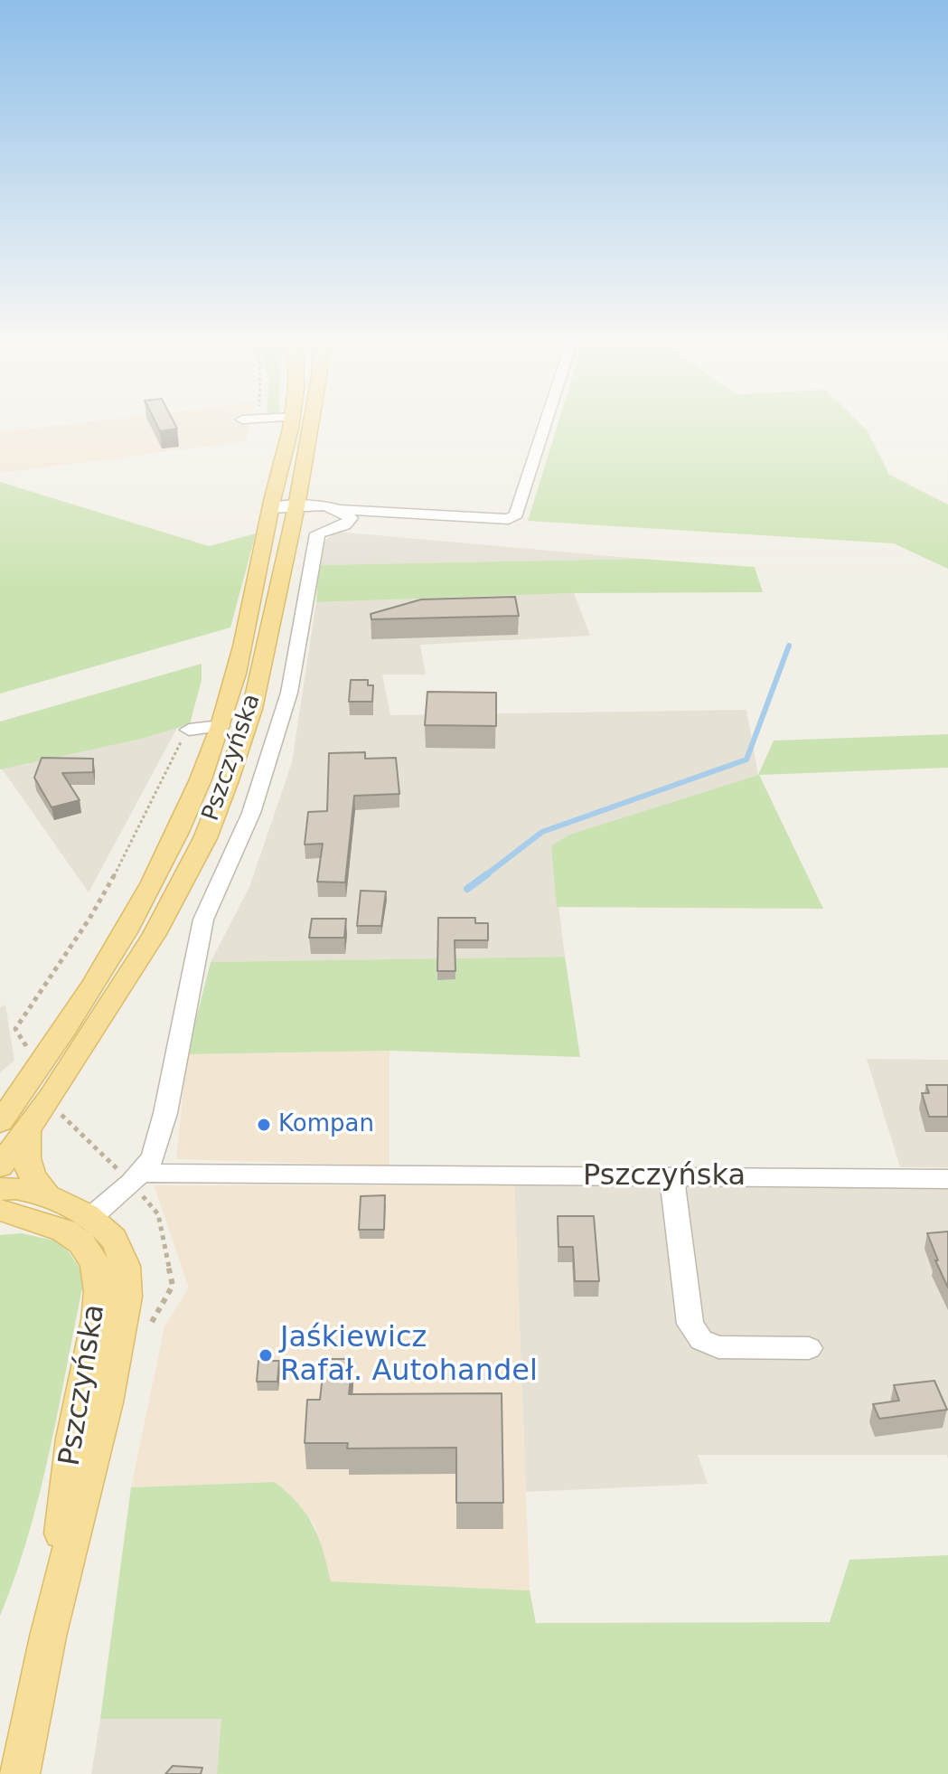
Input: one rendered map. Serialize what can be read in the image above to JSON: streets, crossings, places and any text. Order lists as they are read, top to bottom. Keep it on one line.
{"streets":{"main road":["Pszczyńska"]},"places":["Kompan","Jaśkiewicz Rafał. Autohandel"]}
